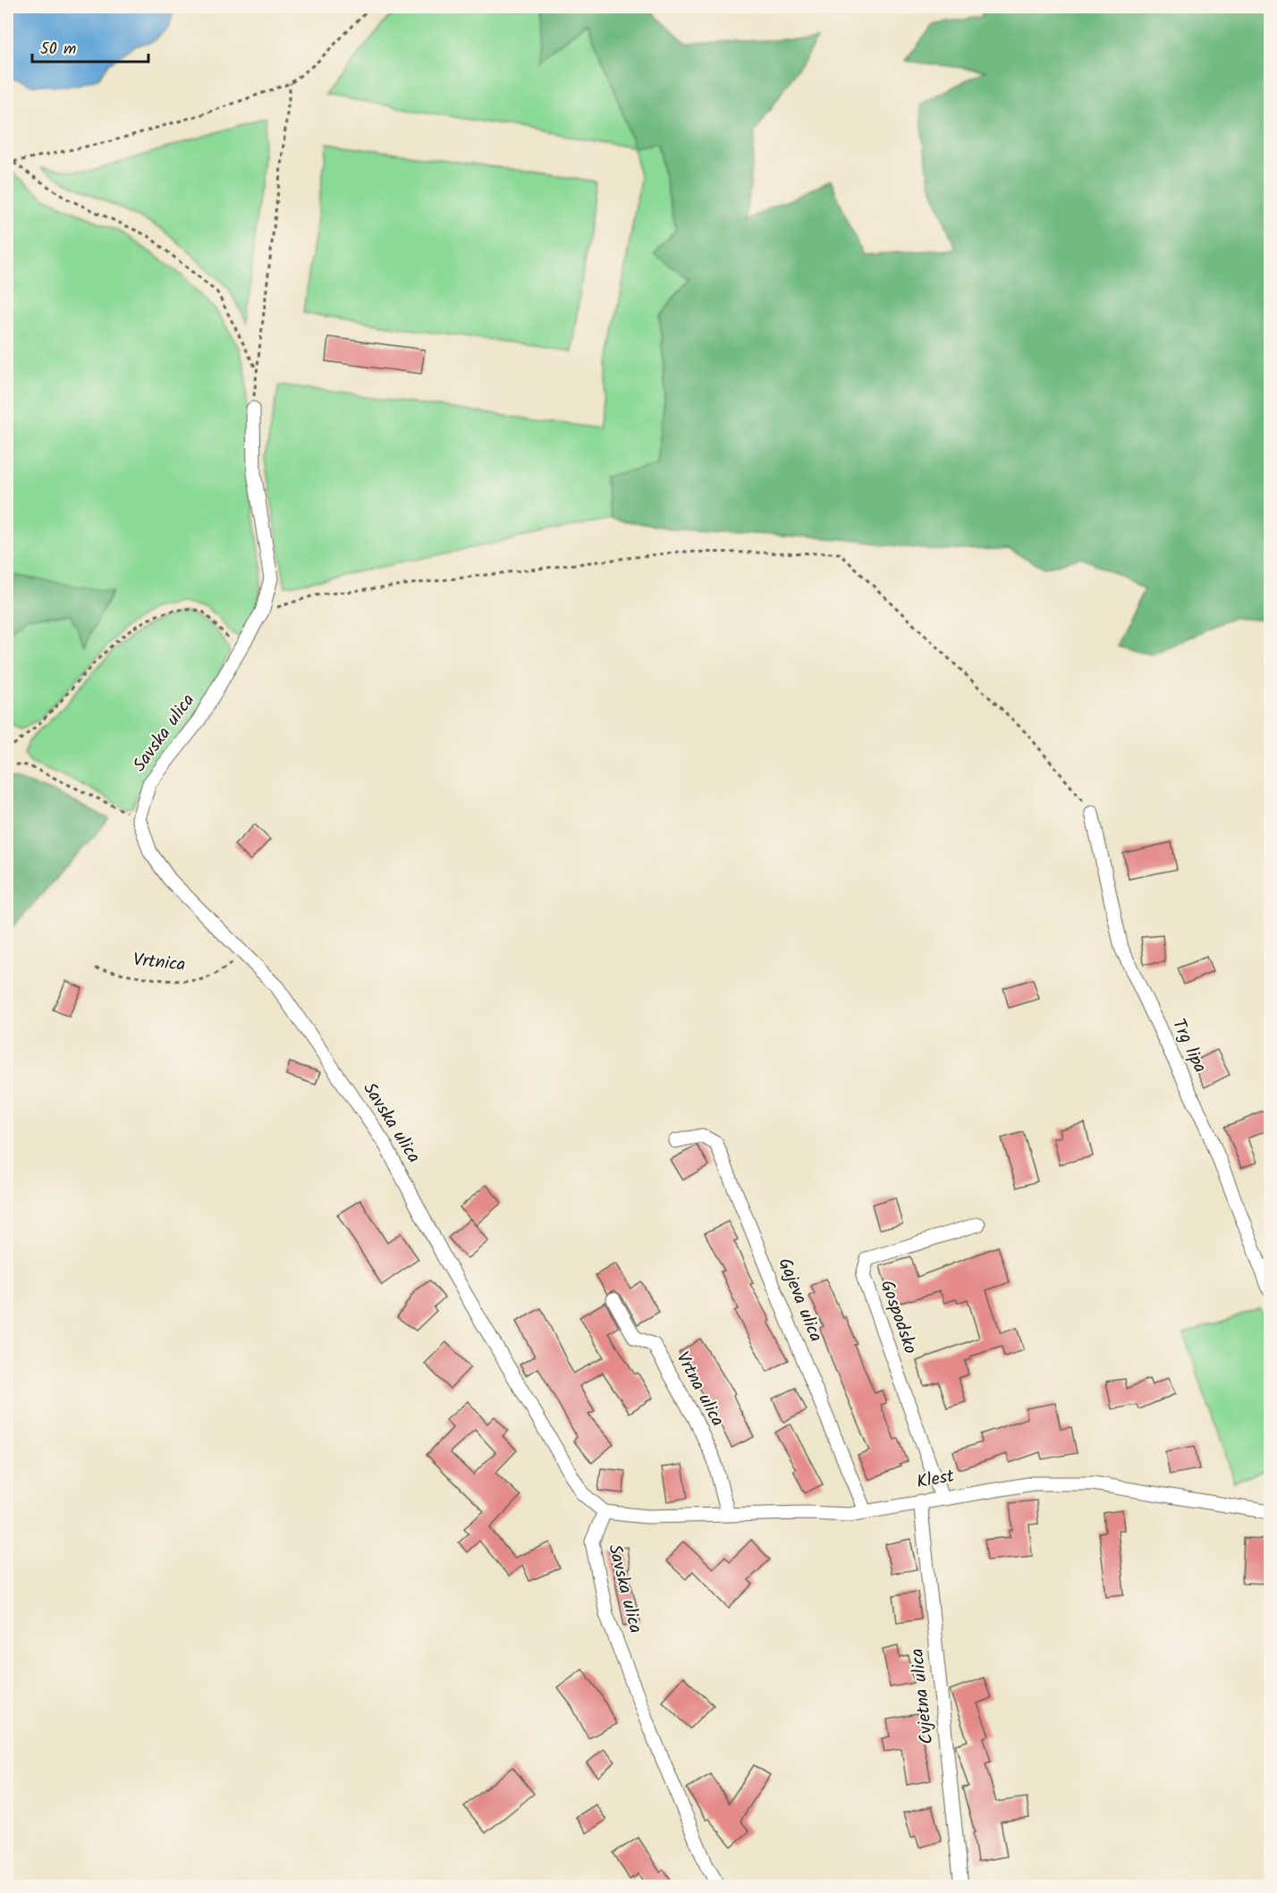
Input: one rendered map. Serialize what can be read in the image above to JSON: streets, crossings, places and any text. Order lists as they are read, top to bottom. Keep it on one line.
{"streets":{"street":["Savska ulica","Trg lipa","Gajeva ulica","Gospodsko","Vrtna ulica","Klest","Cvjetna ulica"],"path":["Vrtnica"]},"crossings":[["Savska ulica","Vrtnica"],["Savska ulica","Klest"],["Gajeva ulica","Klest"],["Gospodsko","Klest"],["Vrtna ulica","Klest"],["Klest","Cvjetna ulica"]],"scale_bar":"50 m"}
